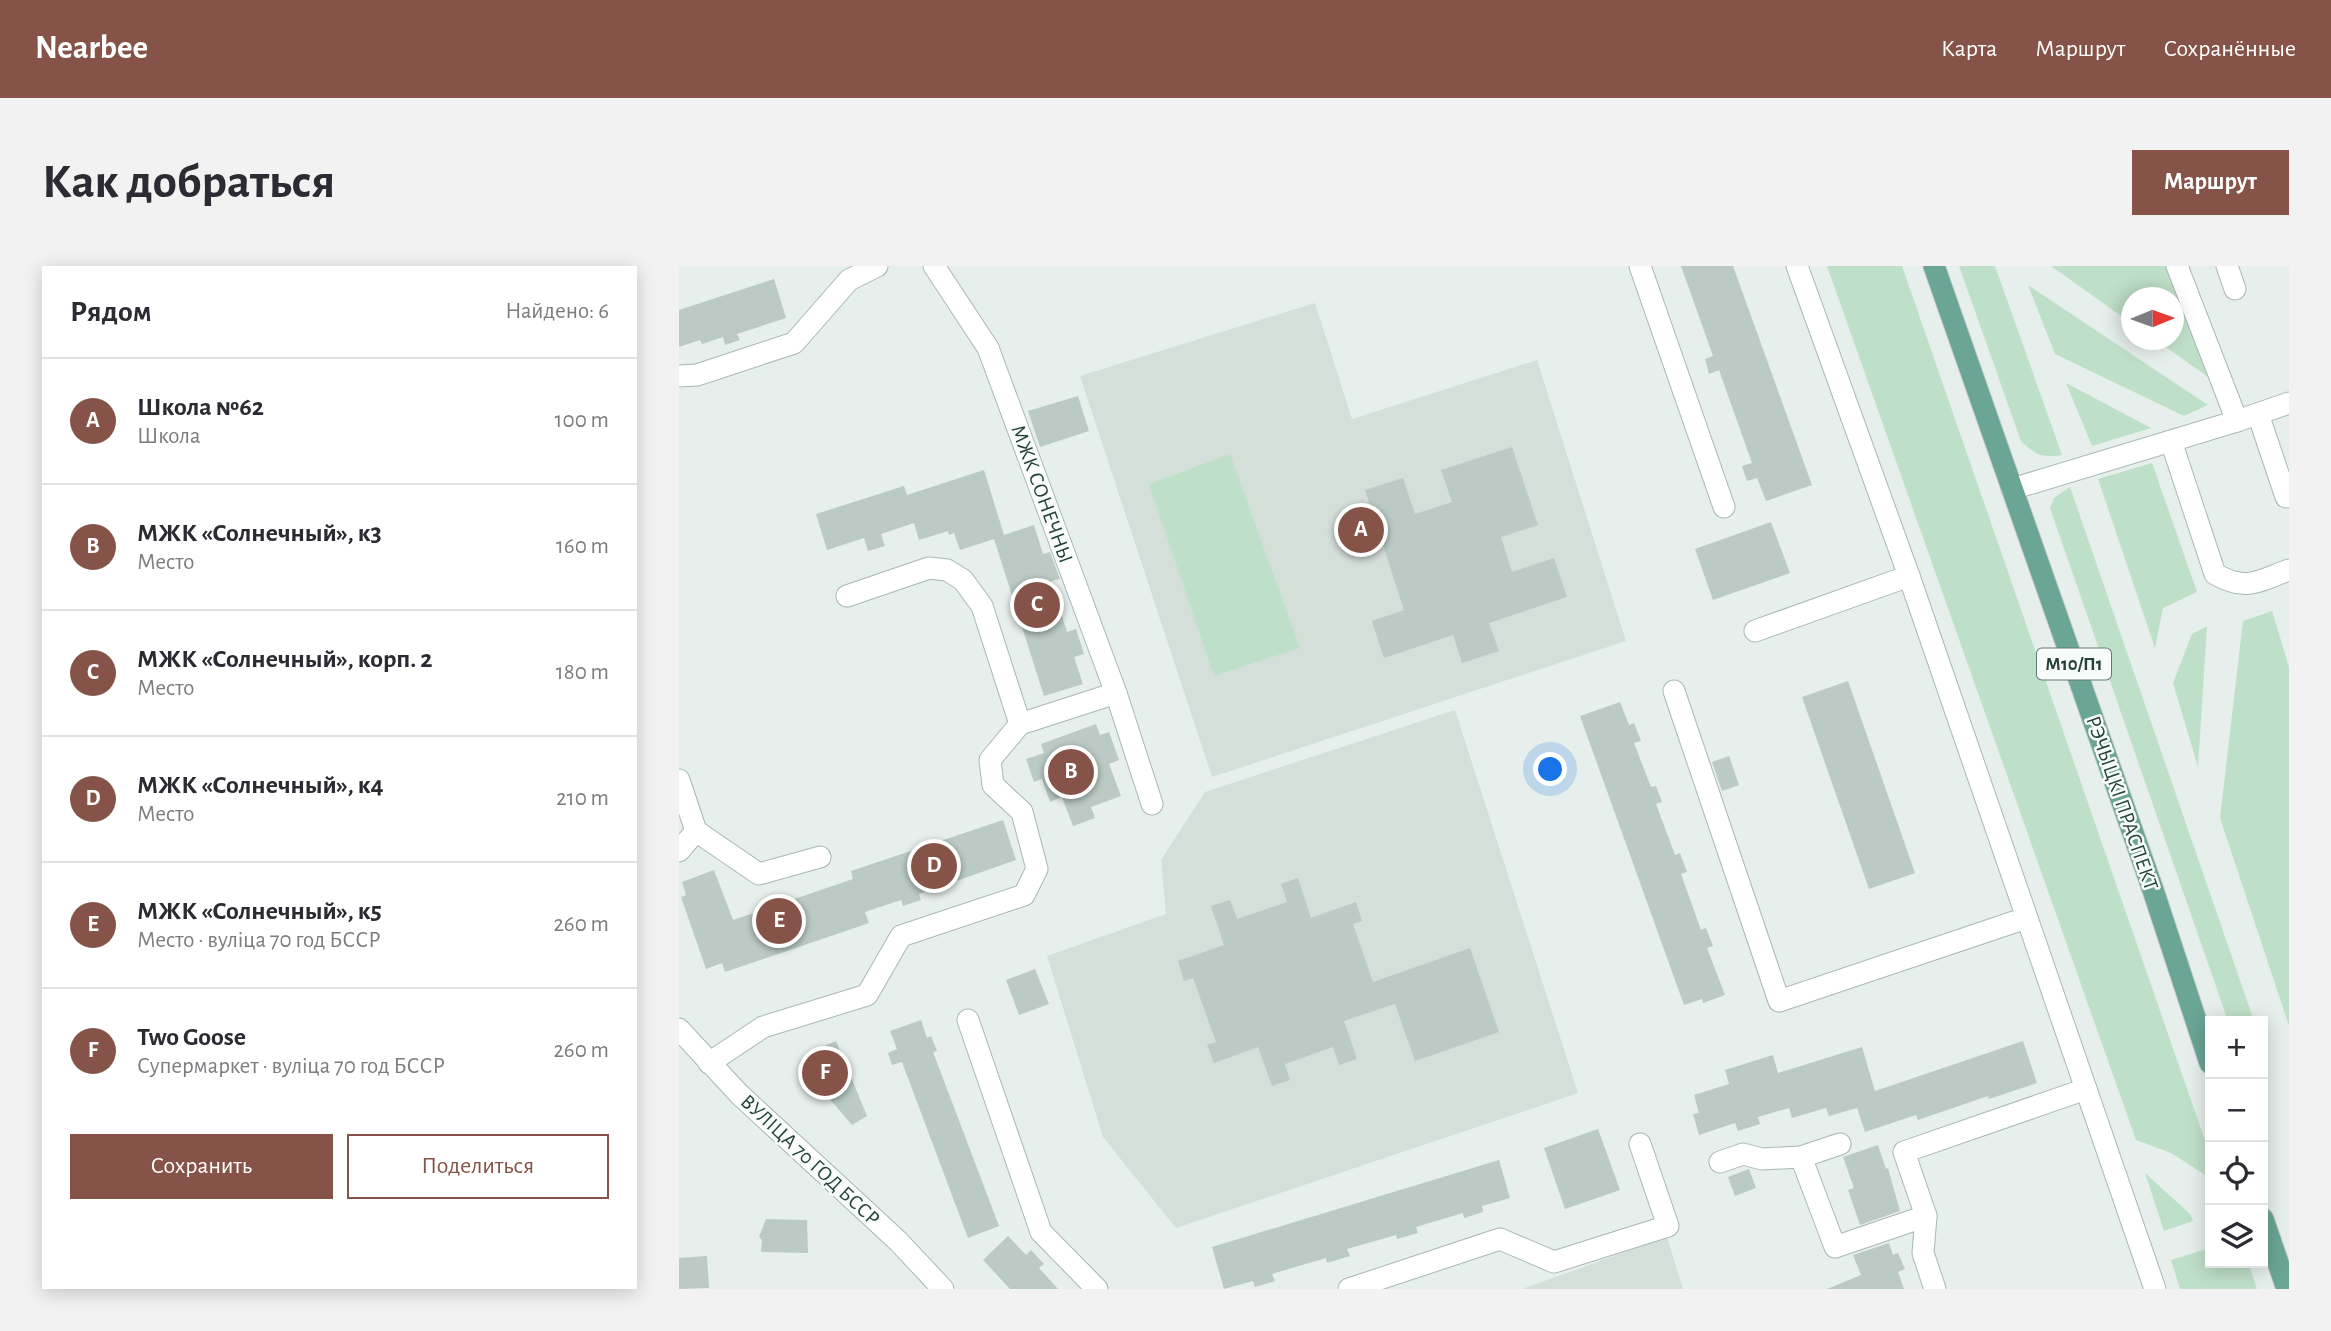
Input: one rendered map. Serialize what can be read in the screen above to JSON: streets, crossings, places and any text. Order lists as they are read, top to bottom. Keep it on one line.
{"streets":{"main road":["М10/П1","РЭЧЫЦКІ ПРАСПЕКТ"],"street":["МЖК СОНЕЧНЫ","ВУЛІЦА 70 ГОД БССР"]},"north":"right","page":{"header":"Nearbee","nav":["Карта","Маршрут","Сохранённые"],"buttons":["Маршрут",["Сохранить","Поделиться"]],"title":"Как добраться","heading":["Рядом","Найдено: 6"],"list":[{"mark":"A","name":"Школа №62","note":"Школа","value":"100 m"},{"mark":"B","name":"МЖК «Солнечный», к3","note":"Место","value":"160 m"},{"mark":"C","name":"МЖК «Солнечный», корп. 2","note":"Место","value":"180 m"},{"mark":"D","name":"МЖК «Солнечный», к4","note":"Место","value":"210 m"},{"mark":"E","name":"МЖК «Солнечный», к5","note":"Место · вуліца 70 год БССР","value":"260 m"},{"mark":"F","name":"Two Goose","note":"Супермаркет · вуліца 70 год БССР","value":"260 m"}],"pins":["A","C","B","D","E","F"],"map_buttons":["+","−"]}}
